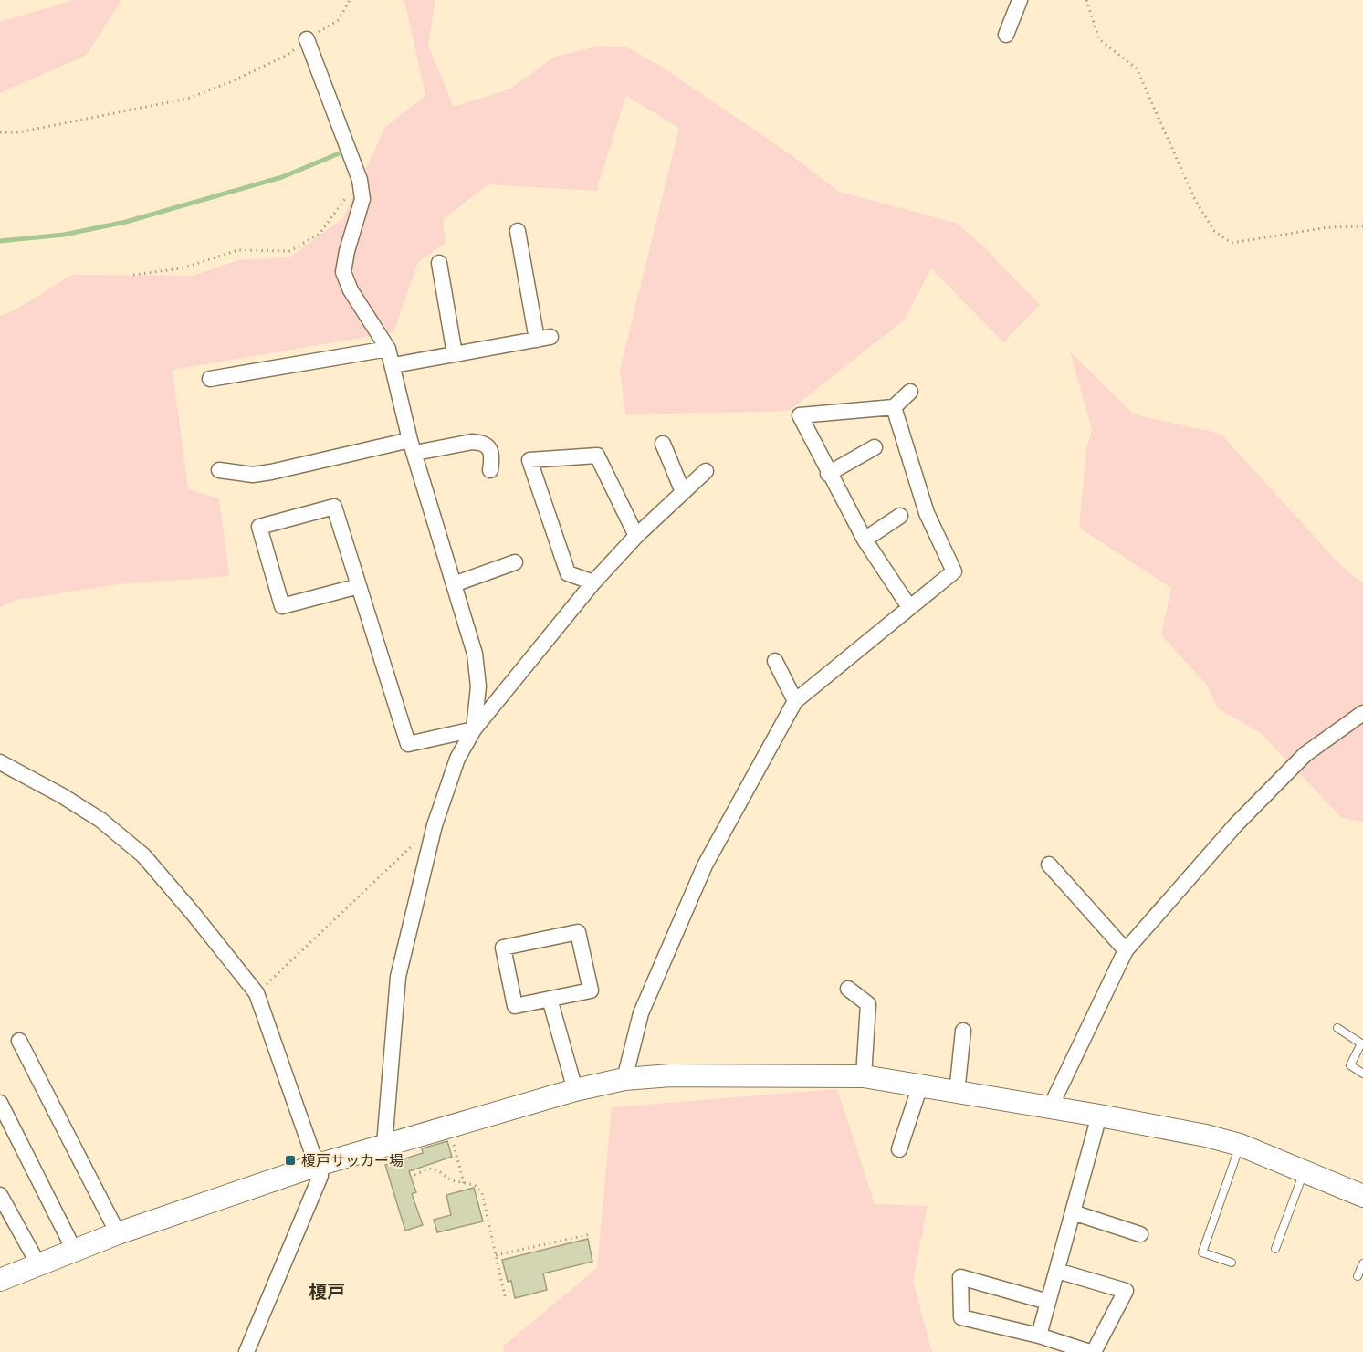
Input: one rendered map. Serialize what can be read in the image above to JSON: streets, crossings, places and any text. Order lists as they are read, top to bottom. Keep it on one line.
{"districts":["榎戸"],"places":{"transit":["榎戸サッカー場"]}}
